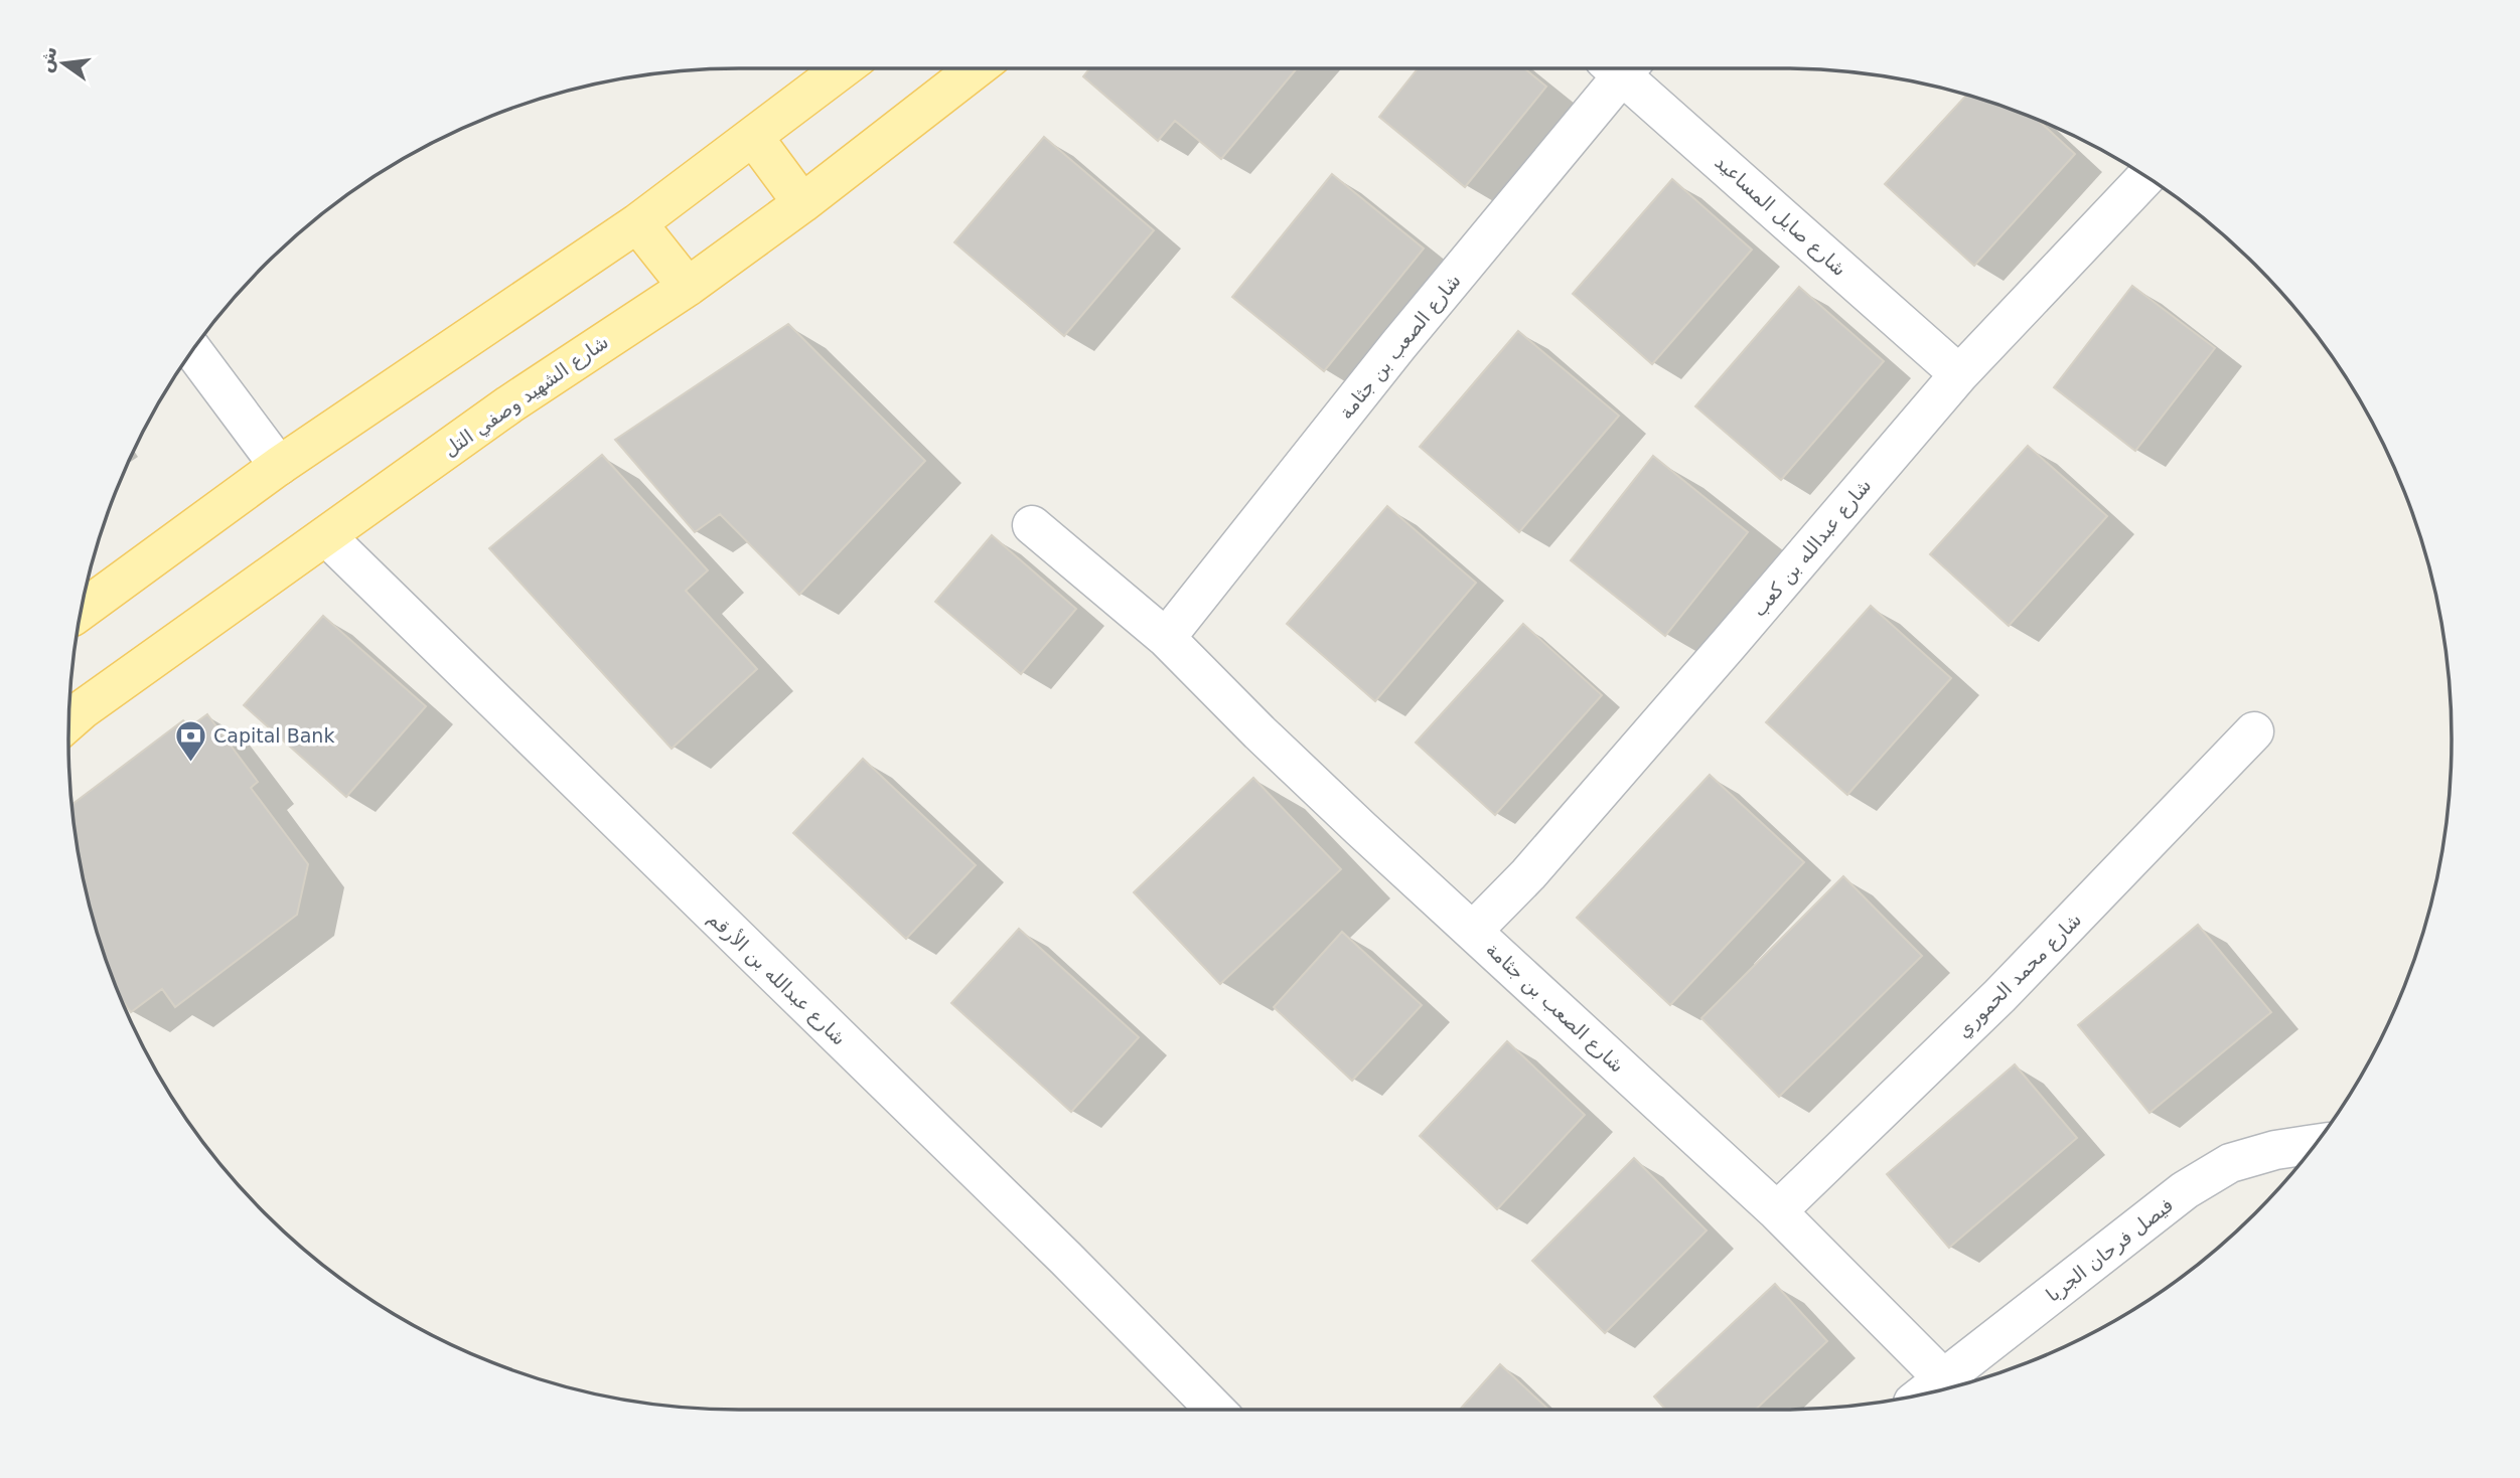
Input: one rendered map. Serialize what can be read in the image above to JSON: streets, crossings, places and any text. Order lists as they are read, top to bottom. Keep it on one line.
{"streets":{"main road":["شارع الشهيد وصفي التل"],"street":["شارع صايل المساعيد","شارع الصعب بن جثامة","شارع عبدالله بن كعب","شارع محمد الحموري","شارع عبدالله بن الأرقم","فيصل فرحان الجربا"]},"crossings":[["شارع صايل المساعيد","شارع عبدالله بن كعب"],["شارع الصعب بن جثامة","شارع عبدالله بن كعب"],["شارع الصعب بن جثامة","شارع محمد الحموري"],["شارع الصعب بن جثامة","فيصل فرحان الجربا"],["شارع الشهيد وصفي التل","شارع عبدالله بن الأرقم"]],"places":{"bank":["Capital Bank"]},"north":"left"}
